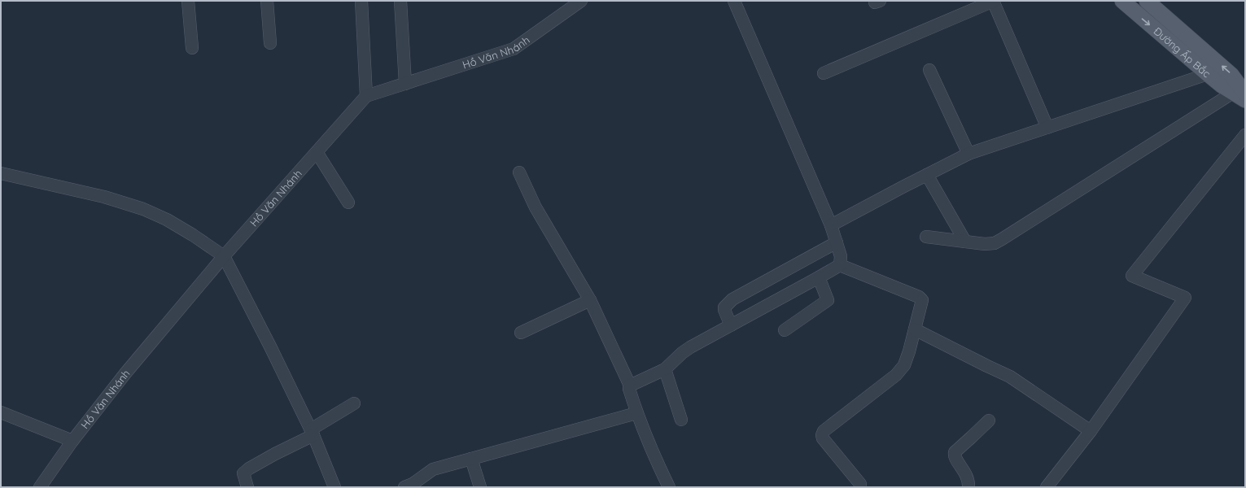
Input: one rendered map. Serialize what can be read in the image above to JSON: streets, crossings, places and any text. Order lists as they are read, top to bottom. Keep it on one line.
{"streets":{"main road":["Đường Ấp Bắc"],"street":["Hồ Văn Nhánh"]}}
